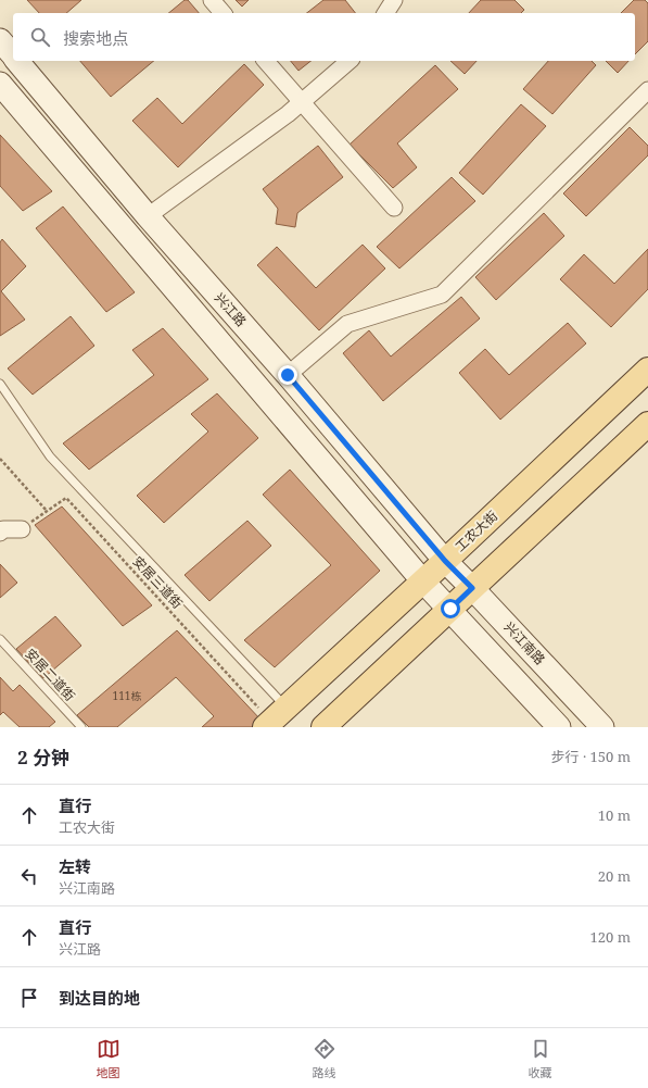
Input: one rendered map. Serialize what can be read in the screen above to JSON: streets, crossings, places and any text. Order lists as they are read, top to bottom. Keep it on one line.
{"streets":{"main road":["兴江路","工农大街","兴江南路"],"lane":["安居二道街"],"path":["安居三道街"]},"crossings":[["兴江路","工农大街"],["兴江路","兴江南路"],["工农大街","安居三道街"],["工农大街","兴江南路"]],"house_numbers":["111栋"],"page":{"search":"搜索地点","heading":["2 分钟","步行 · 150 m"],"list":[["直行","工农大街","10 m"],["左转","兴江南路","20 m"],["直行","兴江路","120 m"],"到达目的地"],"nav":["地图","路线","收藏"]}}
